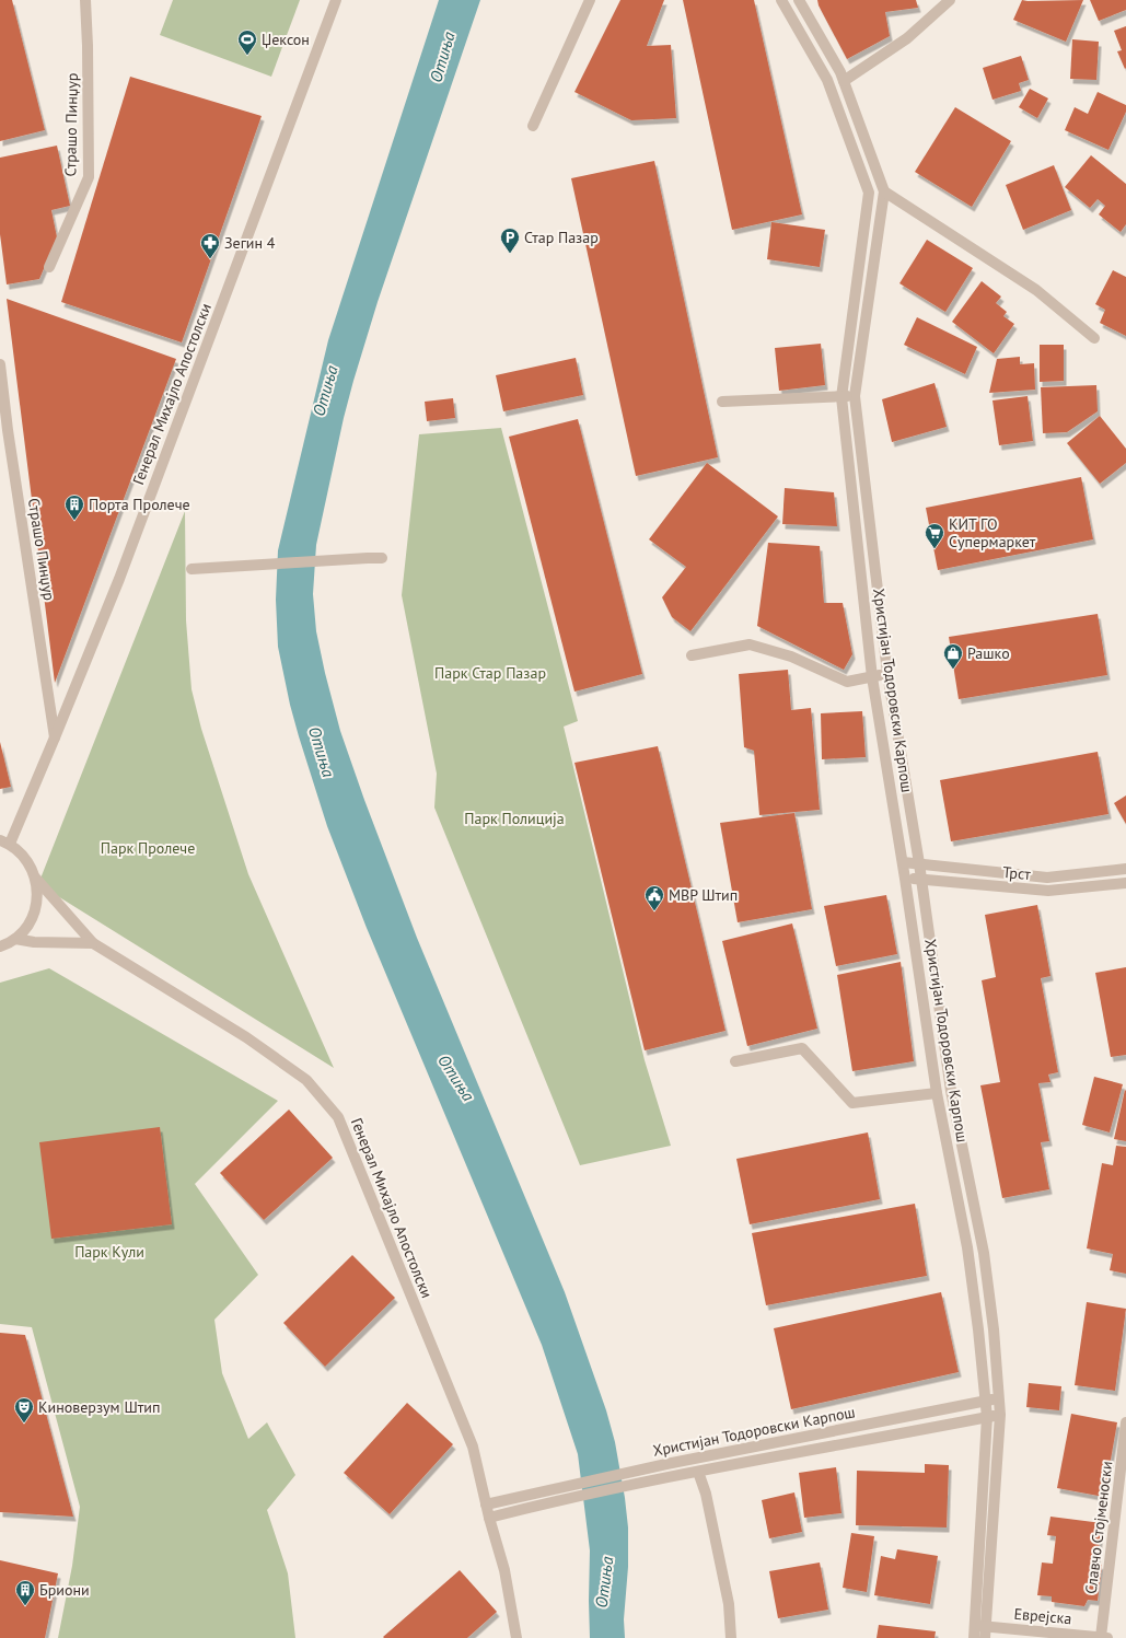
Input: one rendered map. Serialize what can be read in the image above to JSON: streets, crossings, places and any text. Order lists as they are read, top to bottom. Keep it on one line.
{"streets":{"street":["Страшо Пинџур","Генерал Михајло Апостолски","Христијан Тодоровски Карпош","Трст","Славчо Стојменоски","Еврејска"]},"crossings":[["Страшо Пинџур","Генерал Михајло Апостолски"],["Генерал Михајло Апостолски","Христијан Тодоровски Карпош"],["Христијан Тодоровски Карпош","Трст"],["Христијан Тодоровски Карпош","Еврејска"],["Славчо Стојменоски","Еврејска"]],"water":["Отиња"],"parks":["Парк Стар Пазар","Парк Полиција","Парк Пролече","Парк Кули"],"places":{"sports":["Џексон"],"parking":["Стар Пазар"],"pharmacy":["Зегин 4"],"building":["Порта Пролече","Бриони"],"supermarket":["КИТ ГО Супермаркет"],"shop":["Рашко"],"public building":["МВР Штип"],"theatre":["Киноверзум Штип"]}}
